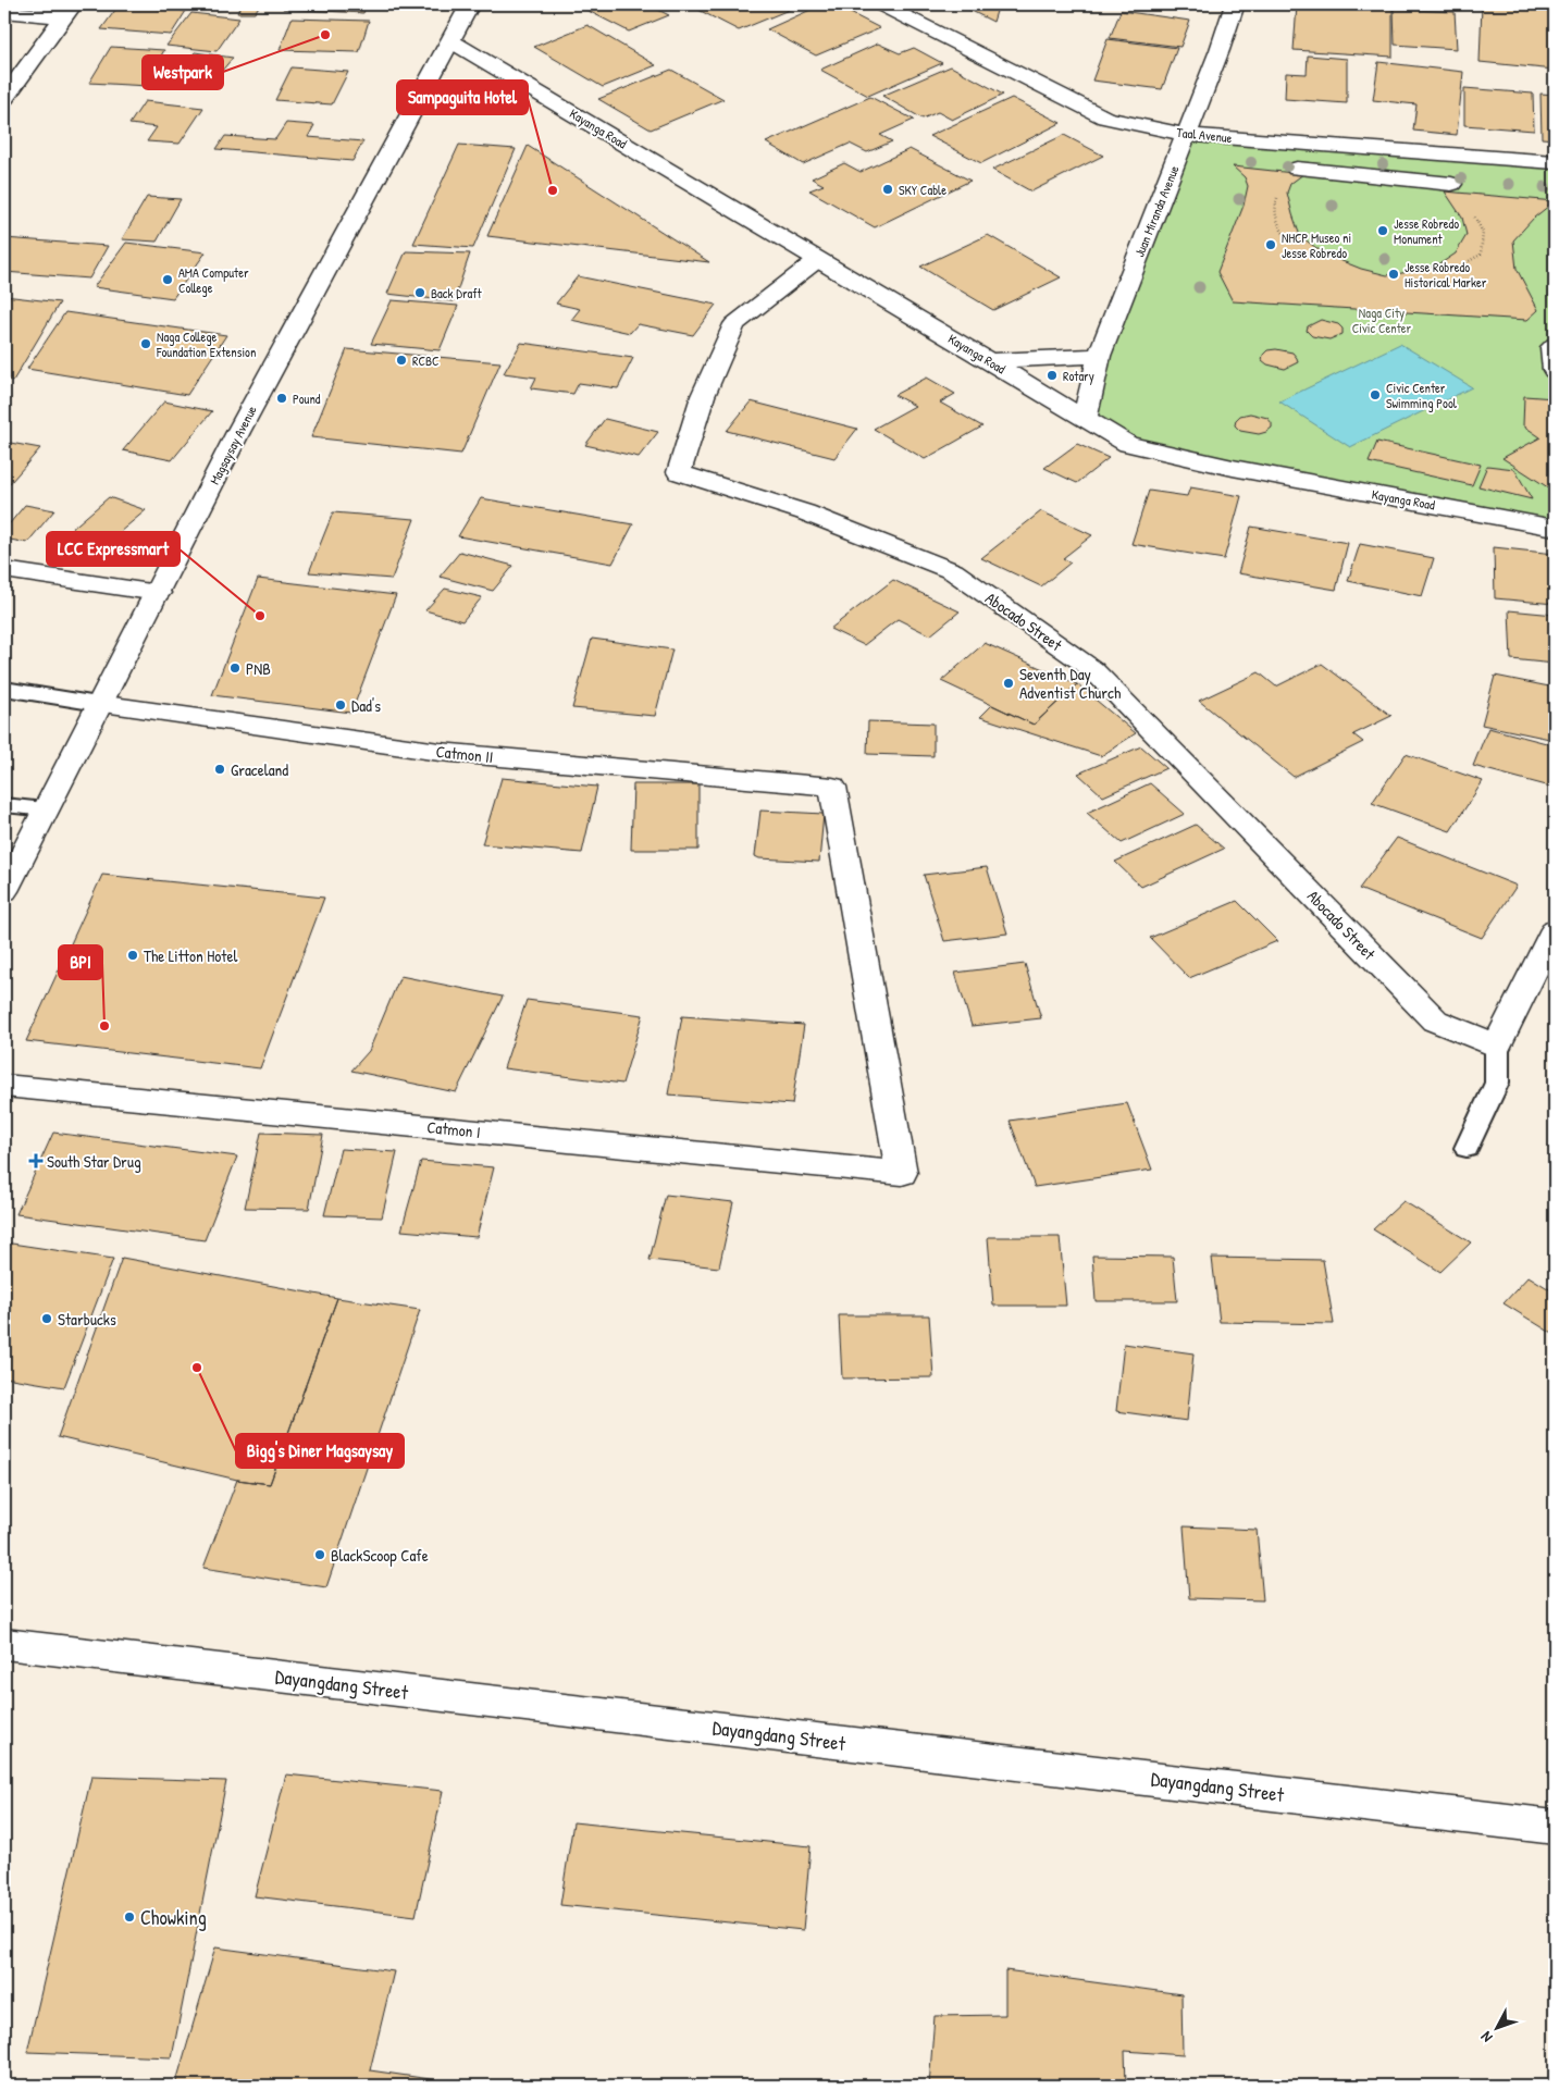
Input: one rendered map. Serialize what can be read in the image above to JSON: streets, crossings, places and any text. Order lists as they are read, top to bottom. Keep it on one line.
{"streets":{"street":["Kayanga Road","Taal Avenue","Juan Miranda Avenue","Magsaysay Avenue","Abocado Street","Catmon II","Catmon I","Dayangdang Street"]},"crossings":[["Kayanga Road","Juan Miranda Avenue"],["Kayanga Road","Magsaysay Avenue"],["Kayanga Road","Abocado Street"],["Taal Avenue","Juan Miranda Avenue"],["Magsaysay Avenue","Catmon II"],["Catmon II","Catmon I"]],"parks":["Naga City Civic Center"],"places":{"other":["Westpark","SKY Cable","Sampaguita Hotel","Jesse Robredo Monument","NHCP Museo ni Jesse Robredo","Jesse Robredo Historical Marker","AMA Computer College","Back Draft","Naga College Foundation Extension","RCBC","Rotary","Civic Center Swimming Pool","Pound","LCC Expressmart","PNB","Seventh Day Adventist Church","Dad's","Graceland","The Litton Hotel","BPI","Starbucks","Bigg's Diner Magsaysay","BlackScoop Cafe","Chowking"],"health":["South Star Drug"]},"north":"bottom left"}
